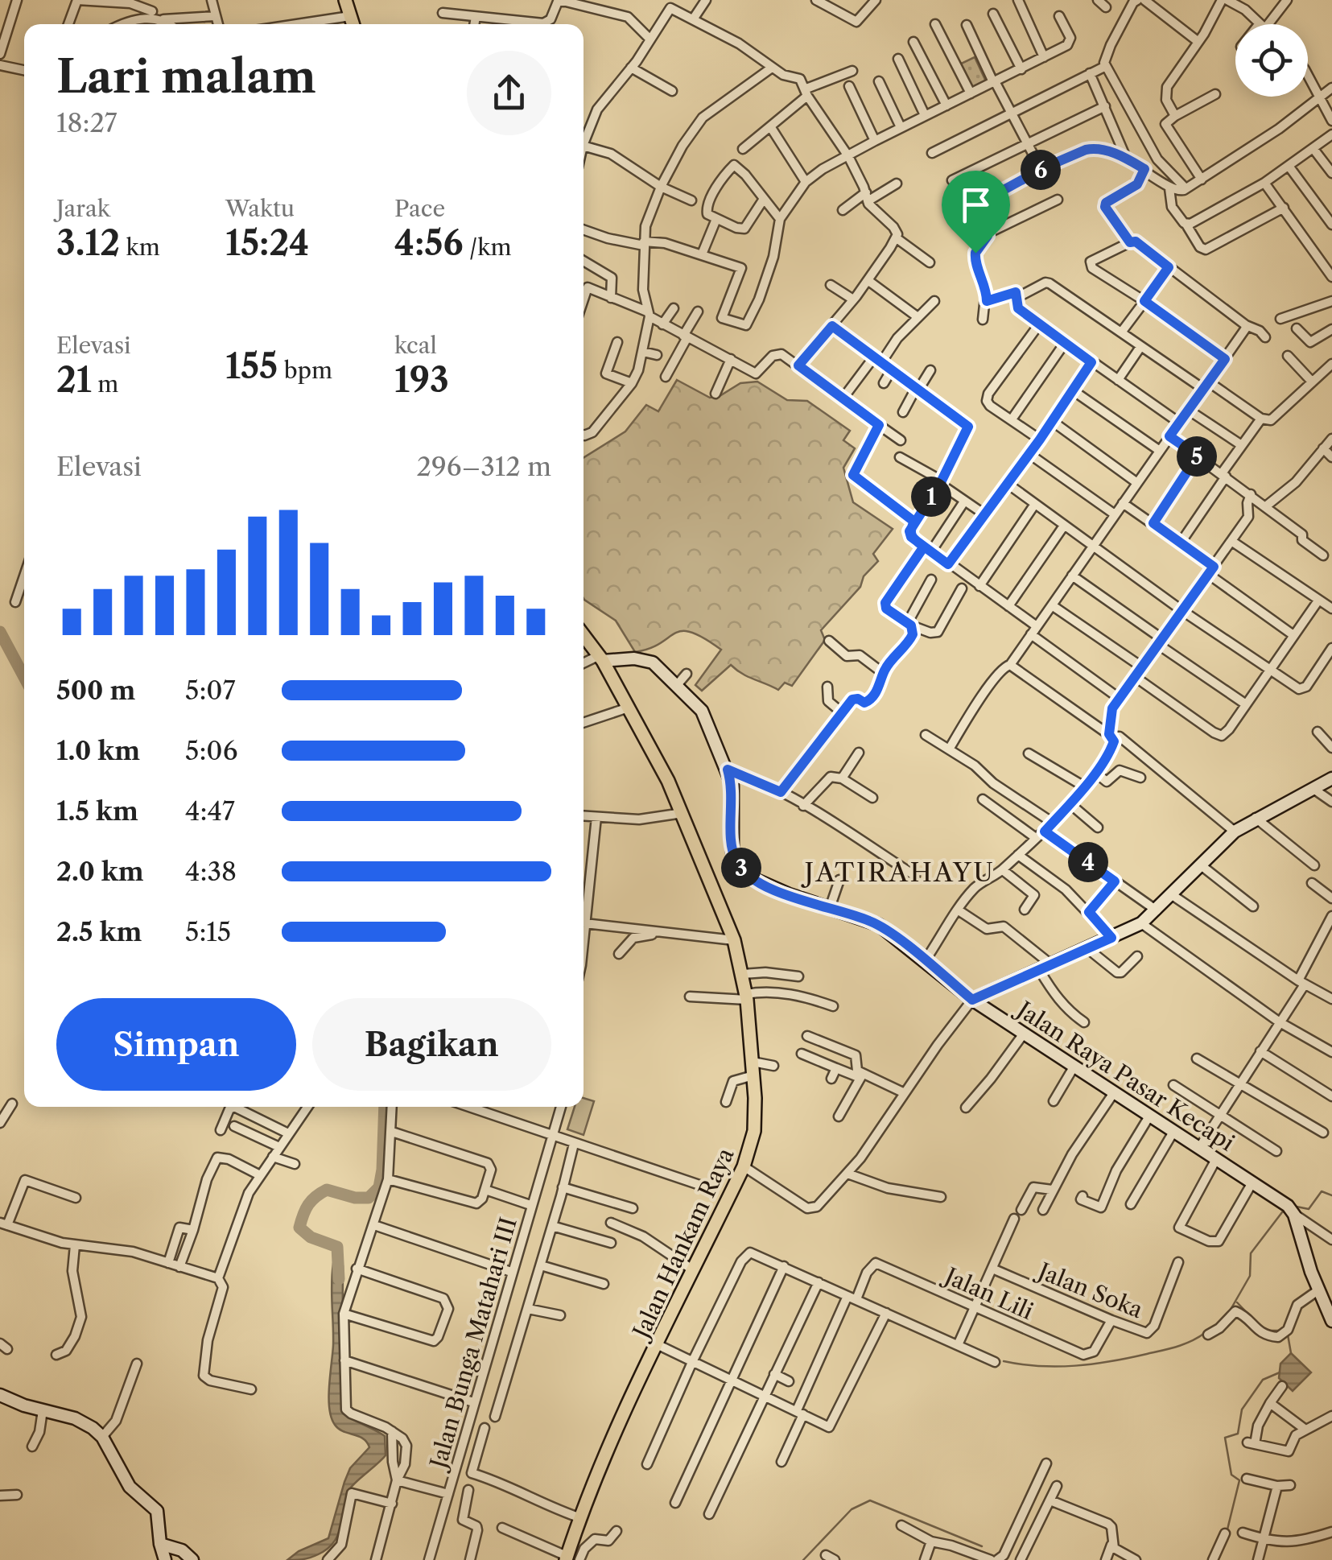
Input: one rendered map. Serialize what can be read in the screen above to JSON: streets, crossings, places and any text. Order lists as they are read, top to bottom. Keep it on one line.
{"streets":{"main road":["Jalan Hankam Raya"],"street":["Jalan Raya Pasar Kecapi","Jalan Soka","Jalan Lili","Jalan Bunga Matahari III"]},"crossings":[["Jalan Raya Pasar Kecapi","Jalan Hankam Raya"],["Jalan Soka","Jalan Lili"]],"districts":["JATIRAHAYU"],"page":{"heading":["Lari malam","18:27"],"pins":["6","5","1","4","3"],"stats":[["Jarak","3.12 km"],["Waktu","15:24"],["Pace","4:56 /km"],["Elevasi","21 m"],["155 bpm"],["kcal","193"]],"chart":["Elevasi","296–312 m"],"list":[{"name":"500 m","note":"5:07"},{"name":"1.0 km","note":"5:06"},{"name":"1.5 km","note":"4:47"},{"name":"2.0 km","note":"4:38"},{"name":"2.5 km","note":"5:15"}],"buttons":["Simpan","Bagikan"]}}
